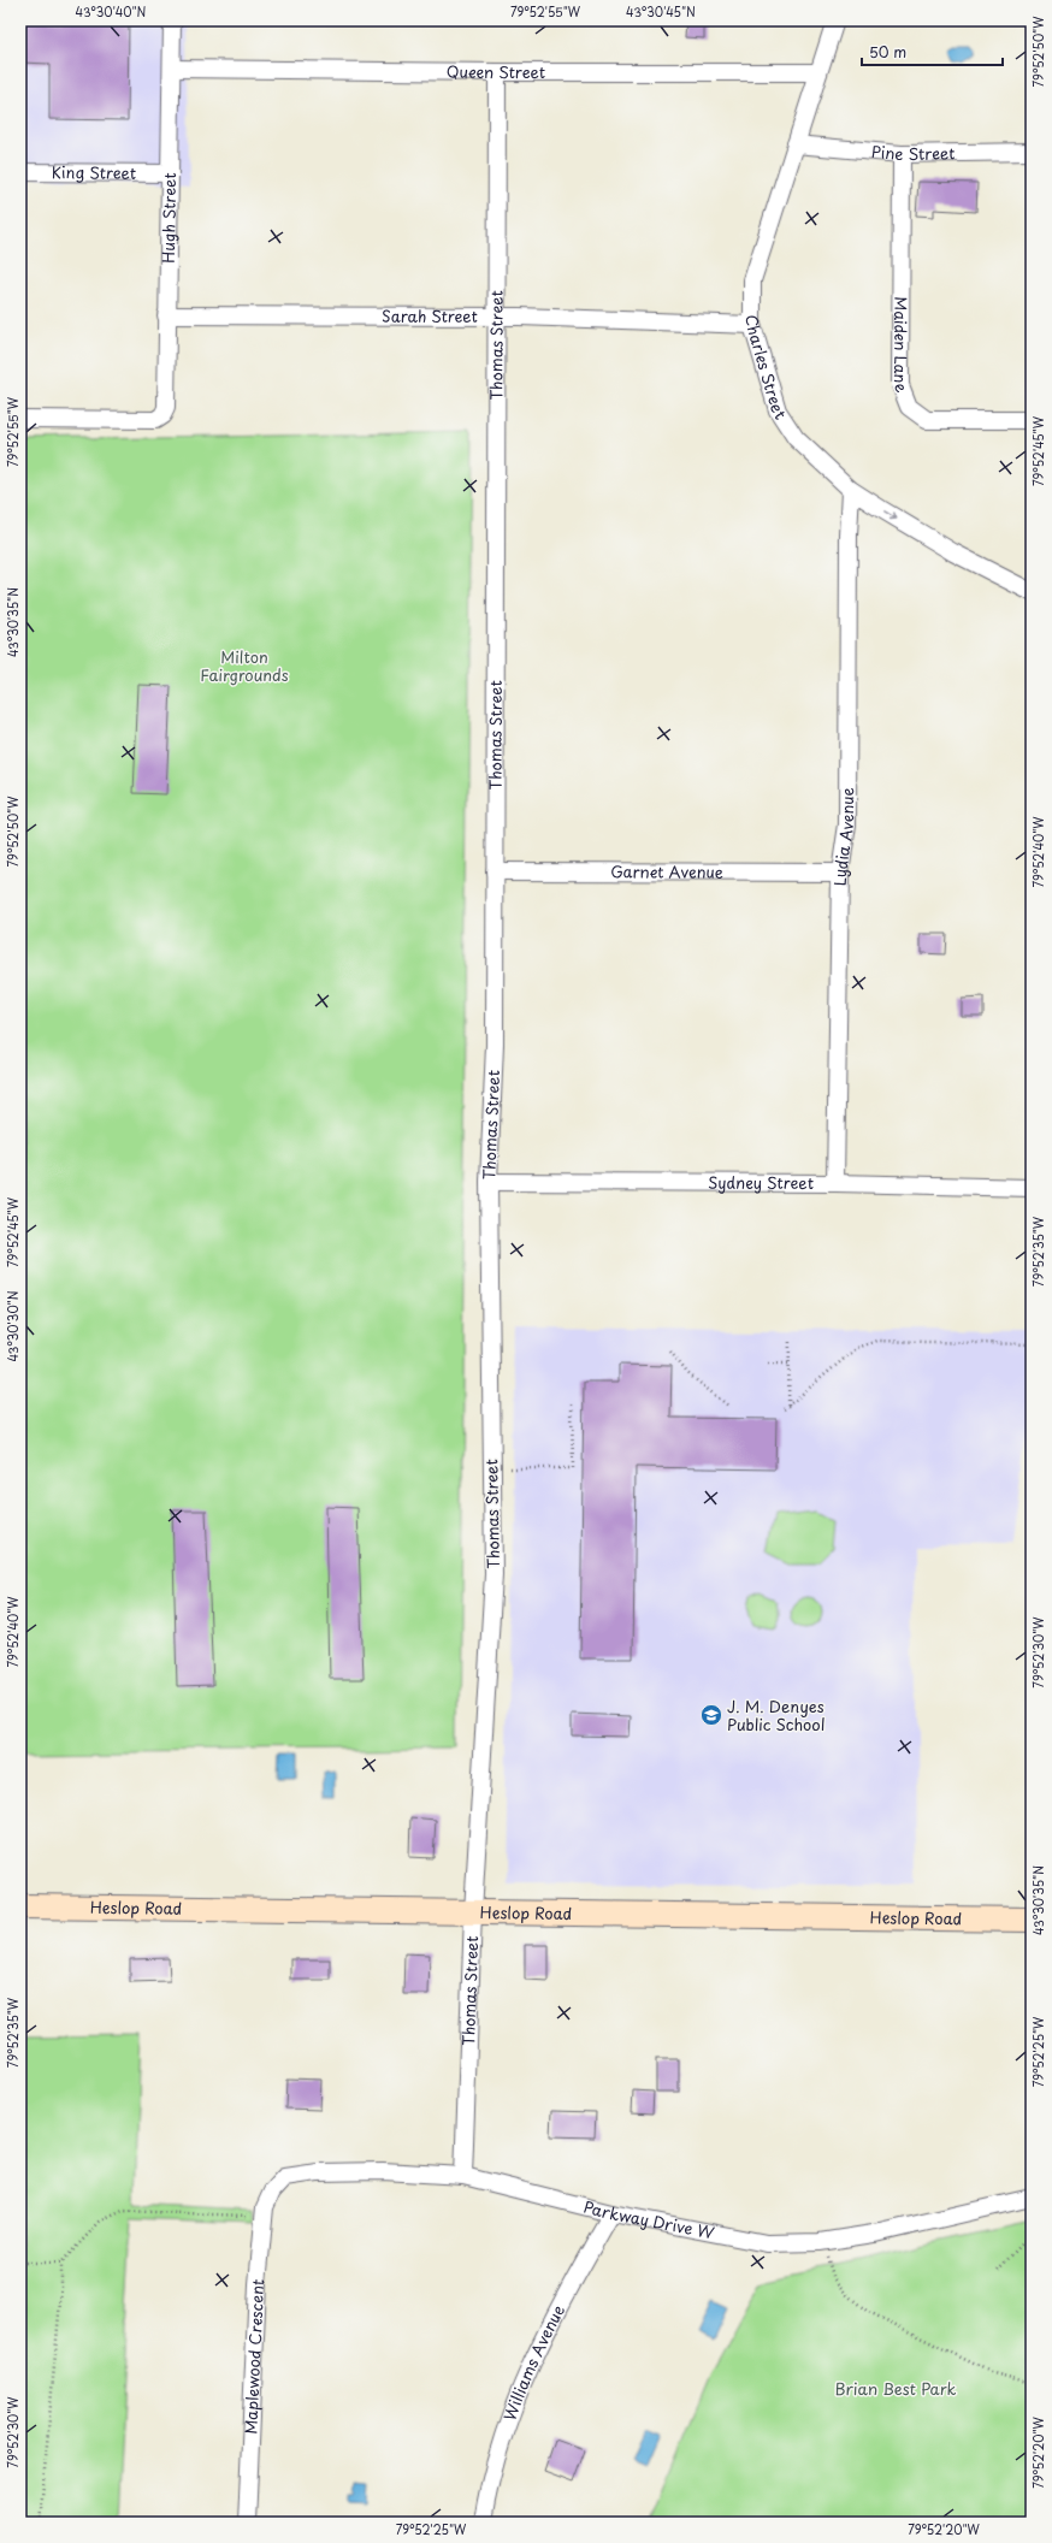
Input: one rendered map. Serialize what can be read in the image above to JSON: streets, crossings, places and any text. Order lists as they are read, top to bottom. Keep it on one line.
{"streets":{"street":["Queen Street","Pine Street","King Street","Hugh Street","Sarah Street","Thomas Street","Maiden Lane","Charles Street","Lydia Avenue","Garnet Avenue","Sydney Street","Heslop Road","Parkway Drive W","Maplewood Crescent","Williams Avenue"]},"crossings":[["Queen Street","Hugh Street"],["Queen Street","Thomas Street"],["Queen Street","Charles Street"],["Pine Street","Maiden Lane"],["Pine Street","Charles Street"],["King Street","Hugh Street"],["Hugh Street","Sarah Street"],["Sarah Street","Thomas Street"],["Sarah Street","Charles Street"],["Thomas Street","Garnet Avenue"],["Thomas Street","Sydney Street"],["Thomas Street","Heslop Road"],["Thomas Street","Parkway Drive W"],["Charles Street","Lydia Avenue"],["Lydia Avenue","Garnet Avenue"],["Lydia Avenue","Sydney Street"],["Parkway Drive W","Maplewood Crescent"],["Parkway Drive W","Williams Avenue"]],"parks":["Milton Fairgrounds","Brian Best Park"],"places":{"school or university":["J. M. Denyes Public School"]},"scale_bar":"50 m","coordinates":["43°30'40\"N","79°52'55\"W","43°30'45\"N","79°52'50\"W","79°52'45\"W","43°30'35\"N","79°52'40\"W","79°52'35\"W","43°30'30\"N","79°52'30\"W","79°52'25\"W","79°52'20\"W"]}
